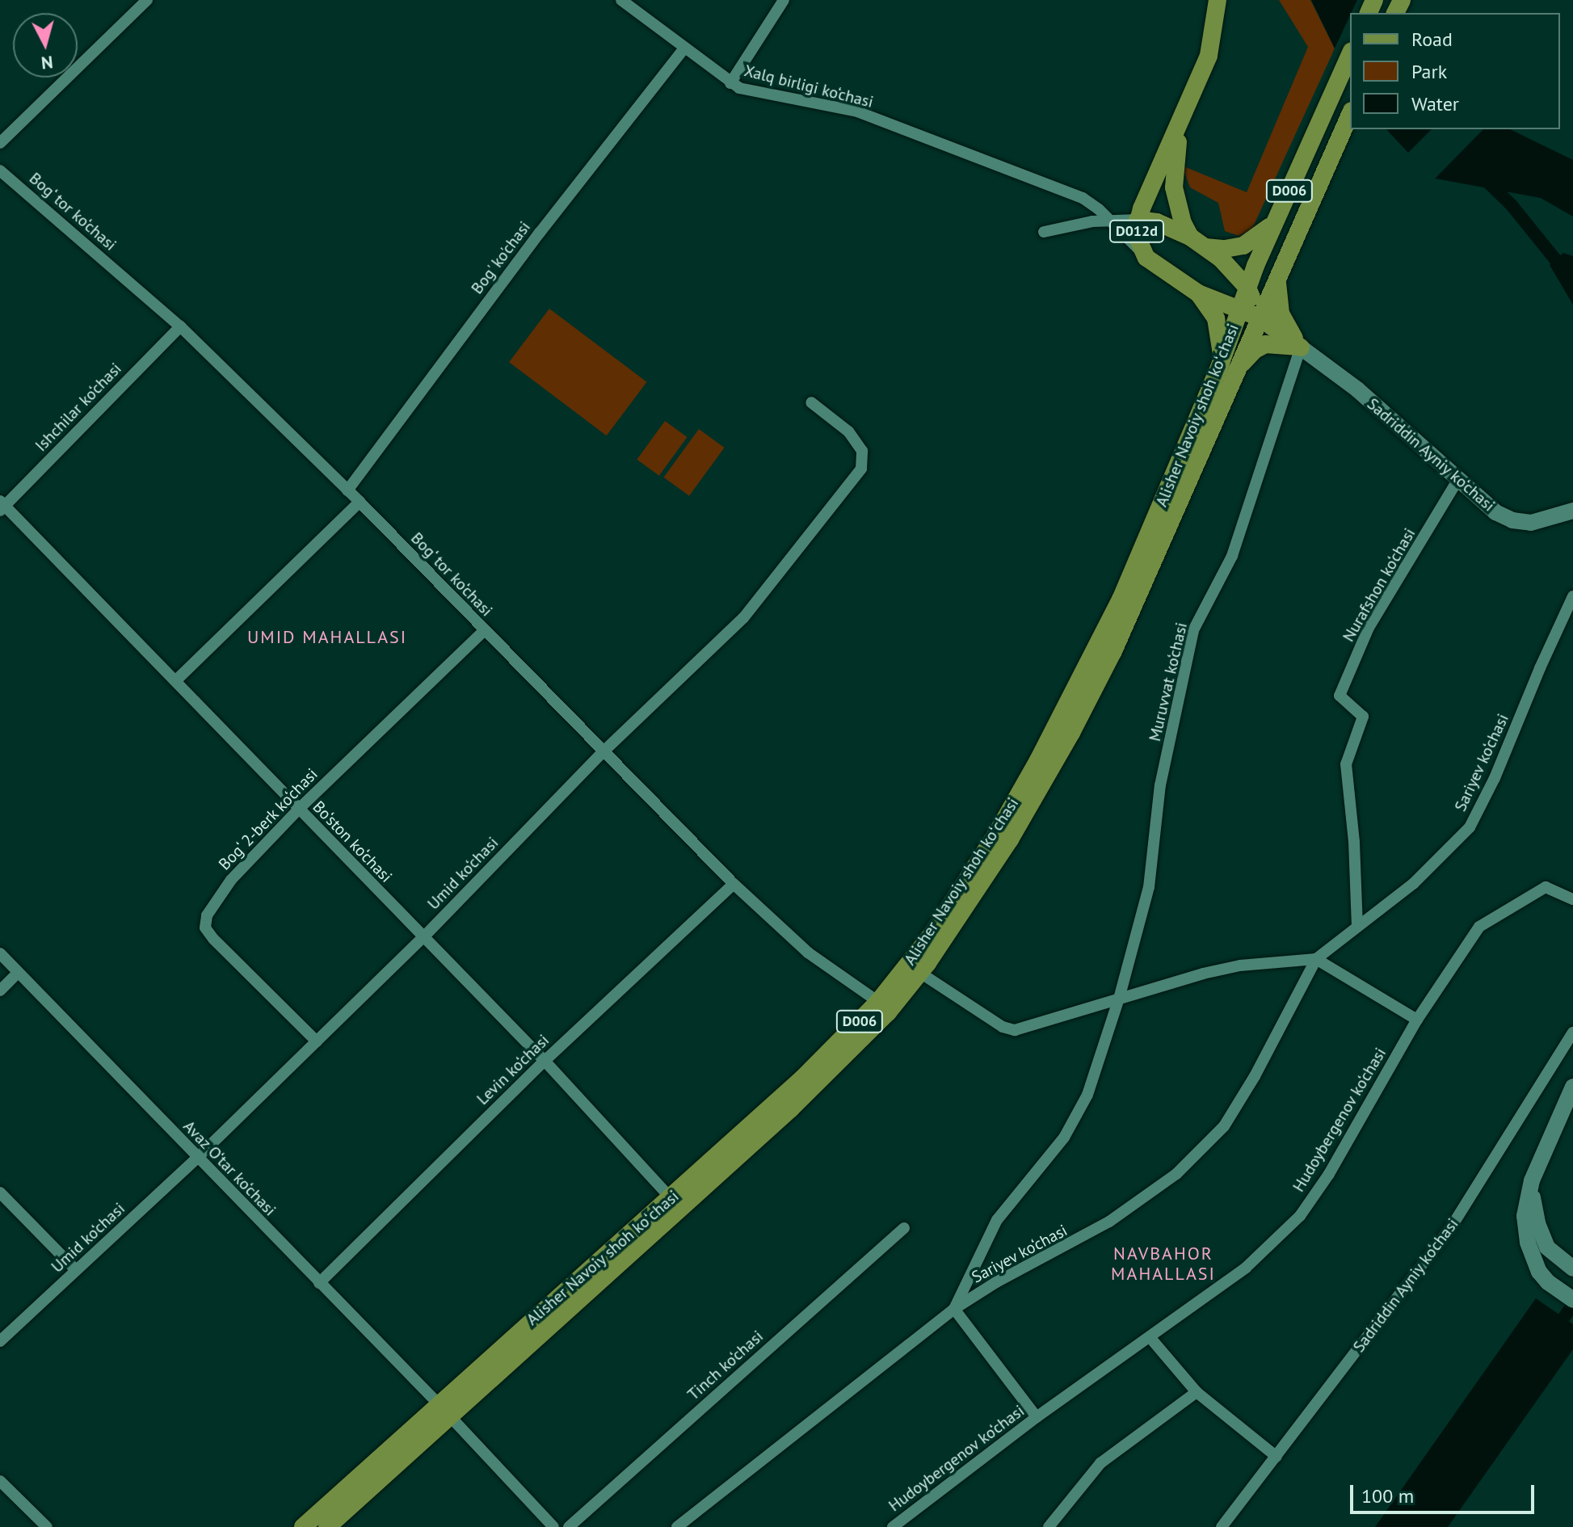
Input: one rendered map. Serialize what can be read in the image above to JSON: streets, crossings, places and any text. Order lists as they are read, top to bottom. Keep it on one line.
{"streets":{"main road":["D006","D012d","Alisher Navoiy shoh koʻchasi","Sadriddin Ayniy ko‘chasi"],"street":["Xalq birligi ko‘chasi","Bog‘ tor ko‘chasi","Bog' ko'chasi","Ishchilar ko‘chasi","Nurafshon ko‘chasi","Muruvvat ko‘chasi","Sariyev ko‘chasi","Bog‘ 2-berk ko‘chasi","Bo‘ston ko‘chasi","Umid ko‘chasi","Levin ko‘chasi","Hudoybergenov ko‘chasi","Avaz O‘tar ko‘chasi","Tinch ko‘chasi"]},"crossings":[["Xalq birligi ko‘chasi","D012d"],["Xalq birligi ko‘chasi","Bog' ko'chasi"],["Bog‘ tor ko‘chasi","Bog' ko'chasi"],["Bog‘ tor ko‘chasi","Ishchilar ko‘chasi"],["Bog‘ tor ko‘chasi","Alisher Navoiy shoh koʻchasi"],["Bog‘ tor ko‘chasi","Bog‘ 2-berk ko‘chasi"],["Bog‘ tor ko‘chasi","Umid ko‘chasi"],["Bog‘ tor ko‘chasi","Levin ko‘chasi"],["D012d","Alisher Navoiy shoh koʻchasi"],["Ishchilar ko‘chasi","Bo‘ston ko‘chasi"],["Alisher Navoiy shoh koʻchasi","Bo‘ston ko‘chasi"],["Alisher Navoiy shoh koʻchasi","Avaz O‘tar ko‘chasi"],["Sadriddin Ayniy ko‘chasi","Nurafshon ko‘chasi"],["Sadriddin Ayniy ko‘chasi","Muruvvat ko‘chasi"],["Nurafshon ko‘chasi","Sariyev ko‘chasi"],["Muruvvat ko‘chasi","Sariyev ko‘chasi"],["Bog‘ 2-berk ko‘chasi","Bo‘ston ko‘chasi"],["Bog‘ 2-berk ko‘chasi","Umid ko‘chasi"],["Bo‘ston ko‘chasi","Umid ko‘chasi"],["Bo‘ston ko‘chasi","Levin ko‘chasi"],["Umid ko‘chasi","Avaz O‘tar ko‘chasi"],["Levin ko‘chasi","Avaz O‘tar ko‘chasi"]],"districts":["UMID MAHALLASI","NAVBAHOR MAHALLASI"],"legend":["Road","Park","Water"],"scale_bar":"100 m","north":"bottom"}
